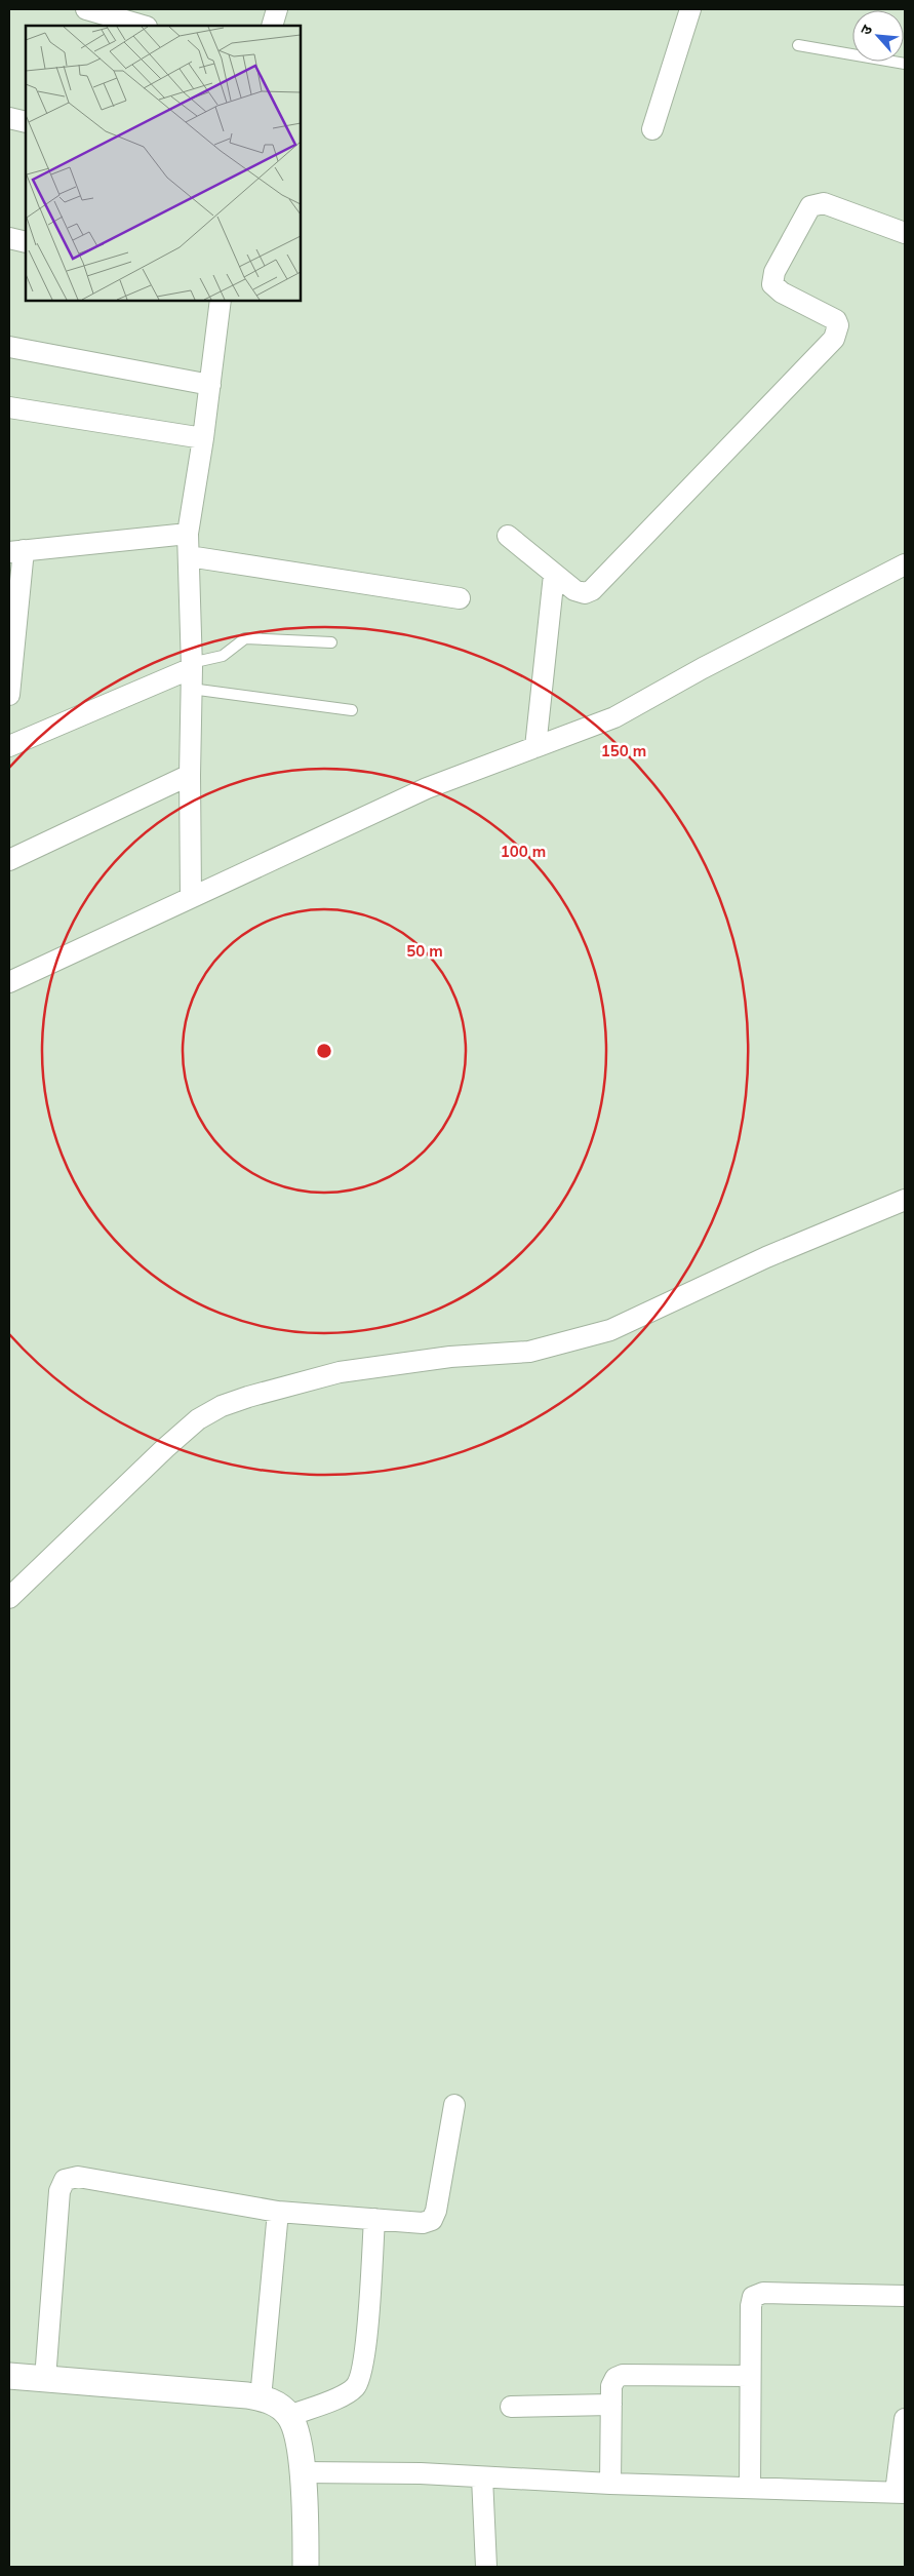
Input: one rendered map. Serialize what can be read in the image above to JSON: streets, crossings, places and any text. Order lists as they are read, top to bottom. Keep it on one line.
{"north":"top left","rings":["150 m","100 m","50 m"]}
